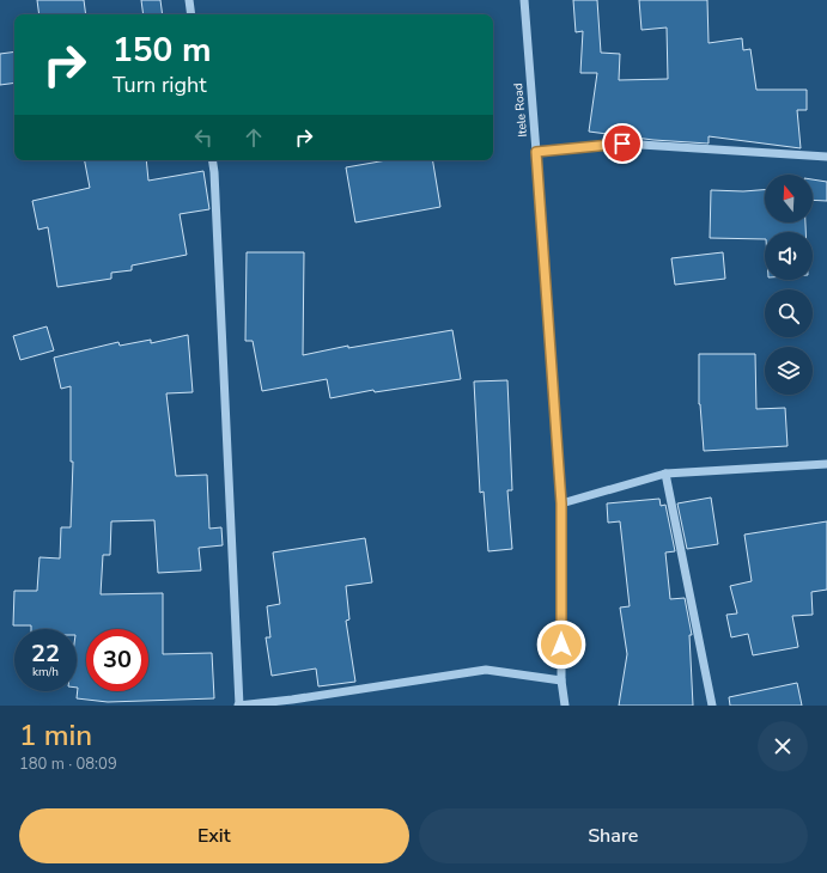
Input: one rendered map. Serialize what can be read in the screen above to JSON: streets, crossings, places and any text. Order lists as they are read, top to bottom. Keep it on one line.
{"streets":{"street":["Itele Road"]},"north":"top","page":{"turn":["150 m","Turn right"],"speed":"22 km/h","limit":"30","heading":["1 min","180 m · 08:09"],"buttons":["Exit","Share"]}}
